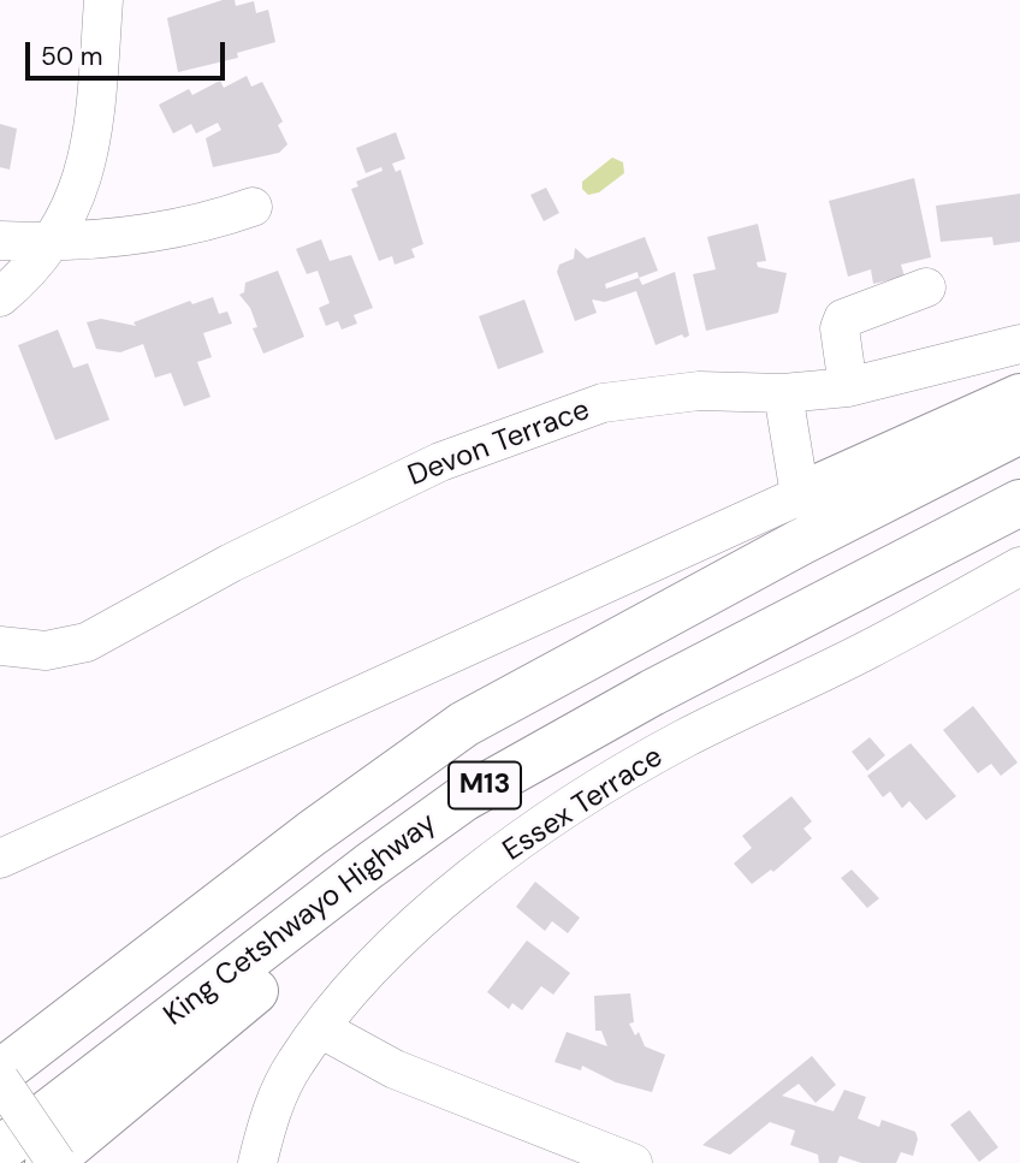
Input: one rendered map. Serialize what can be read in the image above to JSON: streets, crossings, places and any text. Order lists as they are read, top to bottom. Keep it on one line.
{"streets":{"highway":["M13","King Cetshwayo Highway"],"street":["Devon Terrace","Essex Terrace"]},"scale_bar":"50 m"}
